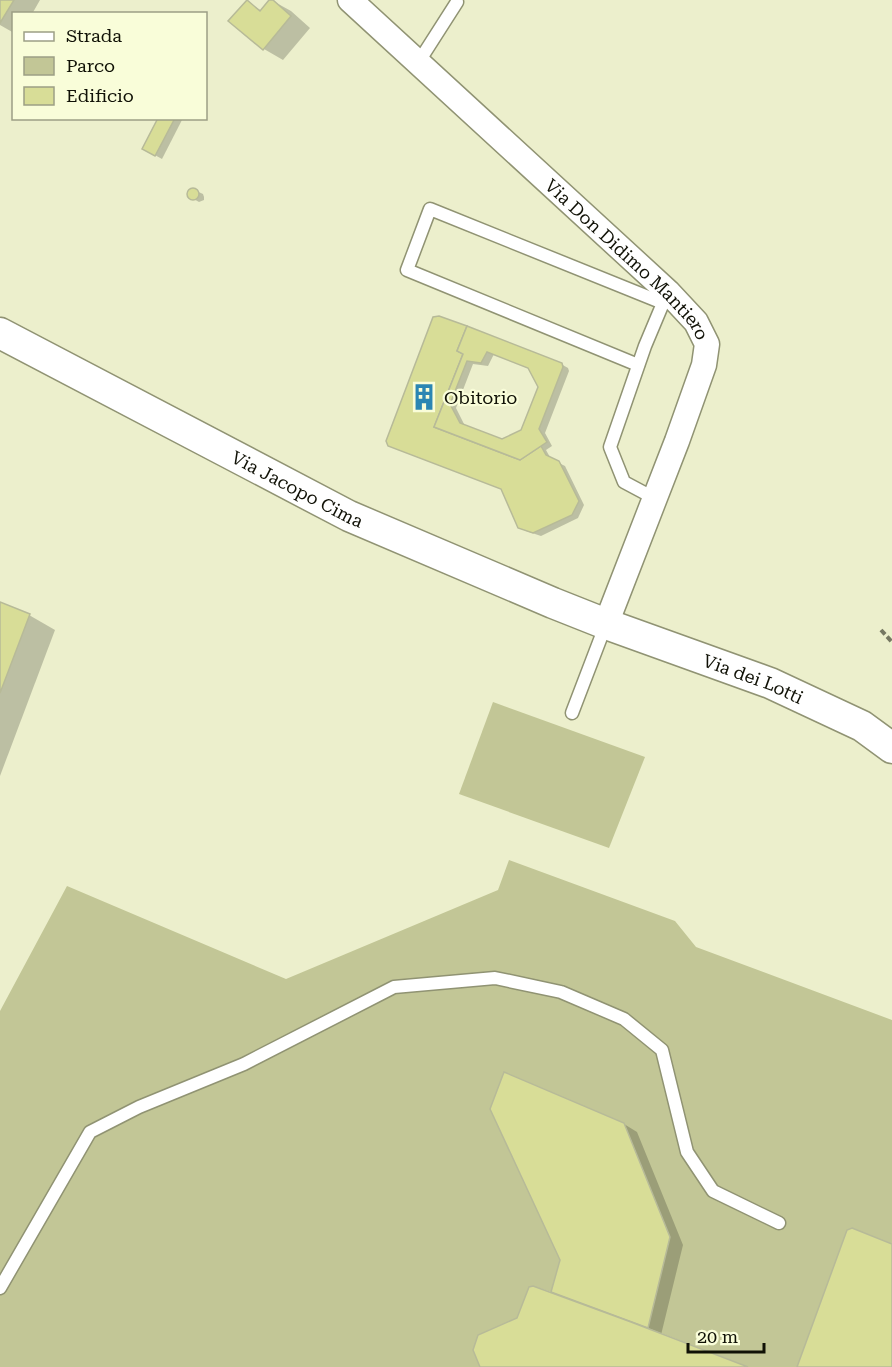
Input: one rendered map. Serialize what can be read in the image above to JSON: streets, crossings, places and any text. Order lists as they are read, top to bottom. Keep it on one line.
{"streets":{"street":["Via Don Didimo Mantiero","Via Jacopo Cima","Via dei Lotti"]},"crossings":[["Via Don Didimo Mantiero","Via Jacopo Cima"],["Via Don Didimo Mantiero","Via dei Lotti"],["Via Jacopo Cima","Via dei Lotti"]],"places":{"building":["Obitorio"]},"legend":["Strada","Parco","Edificio"],"scale_bar":"20 m"}
